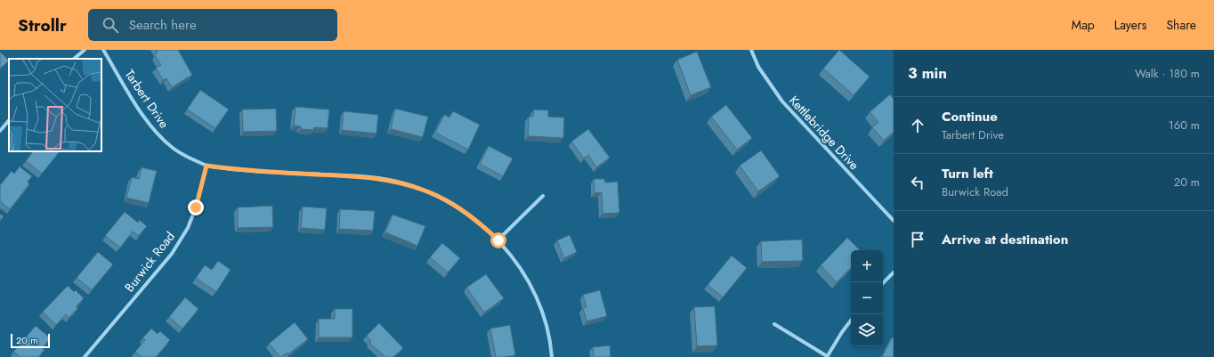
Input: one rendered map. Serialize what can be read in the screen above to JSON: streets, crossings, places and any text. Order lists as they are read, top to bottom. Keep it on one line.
{"streets":{"street":["Tarbert Drive","Kettlebridge Drive","Burwick Road"]},"crossings":[["Tarbert Drive","Burwick Road"]],"scale_bar":"20 m","page":{"header":"Strollr","search":"Search here","nav":["Map","Layers","Share"],"heading":["3 min","Walk · 180 m"],"list":[["Continue","Tarbert Drive","160 m"],["Turn left","Burwick Road","20 m"],"Arrive at destination"],"map_buttons":["+","−"],"scale":"20 m"}}
